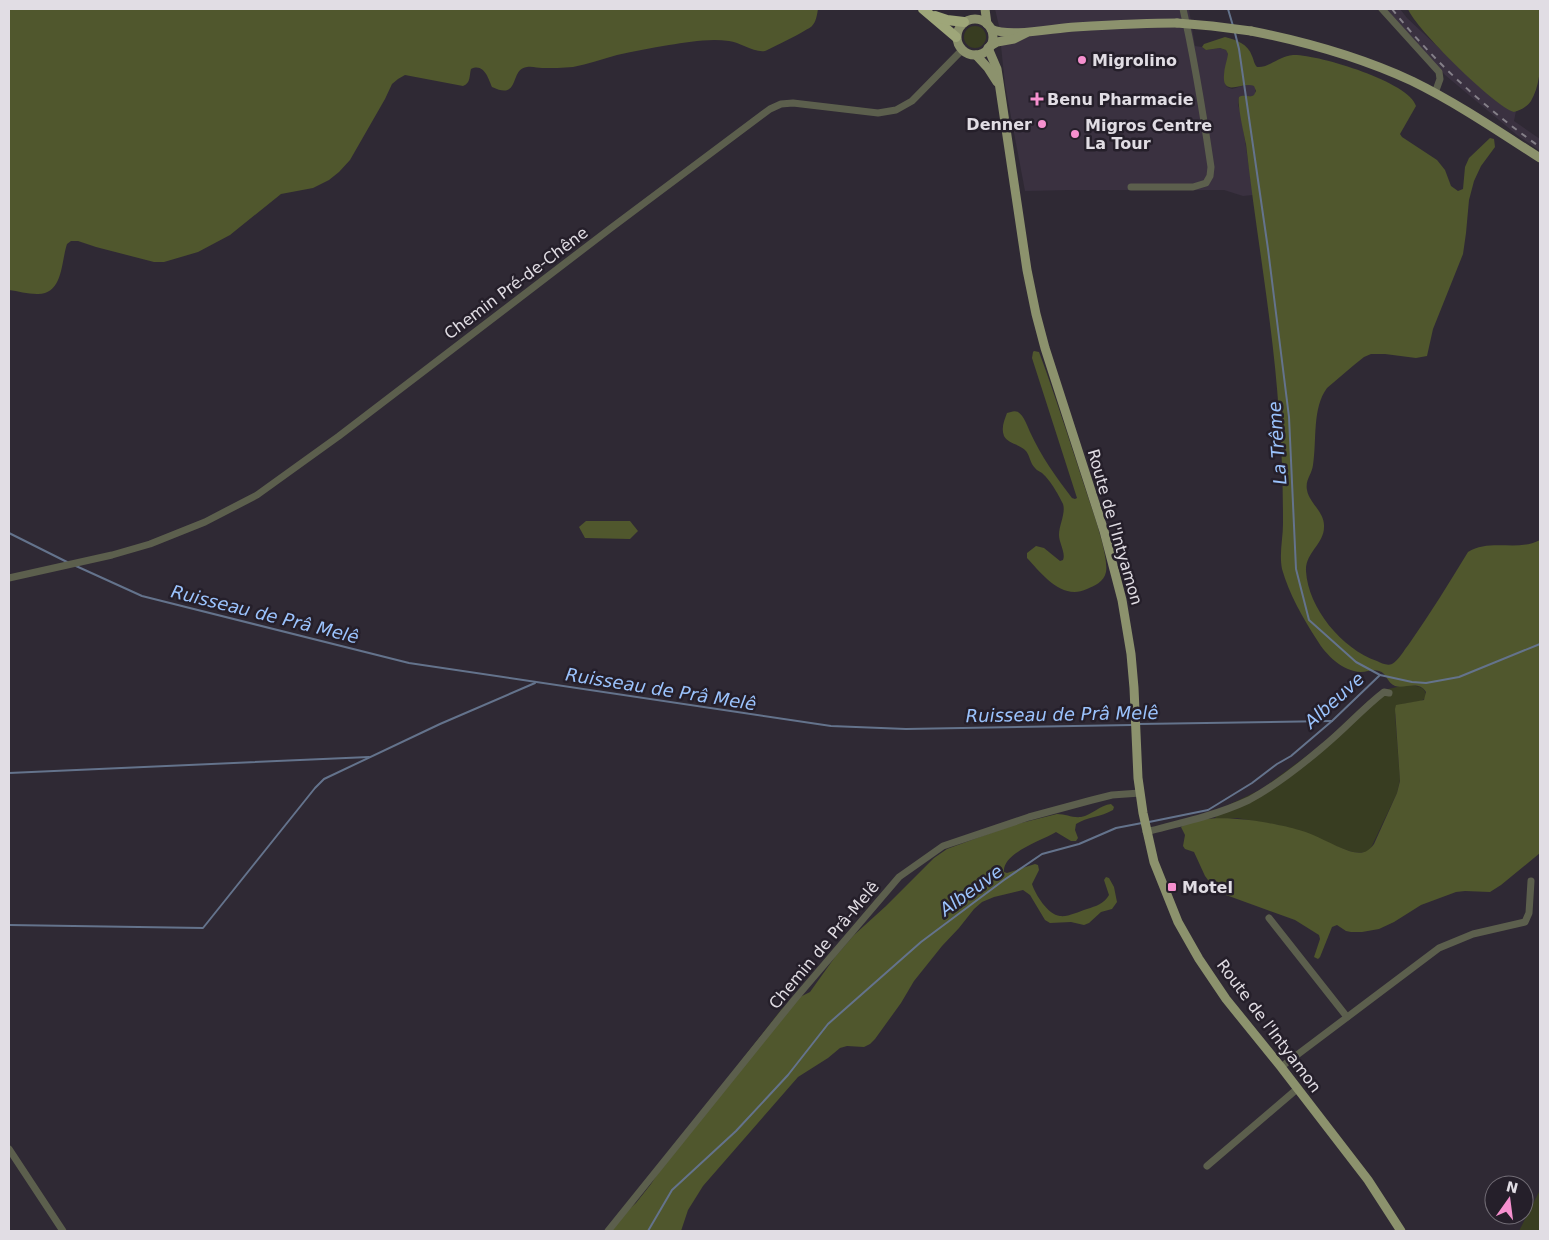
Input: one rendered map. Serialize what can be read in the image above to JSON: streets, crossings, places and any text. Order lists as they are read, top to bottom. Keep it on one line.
{"streets":{"main road":["Route de l'Intyamon"],"street":["Chemin Pré-de-Chêne","Chemin de Prâ-Melê"]},"crossings":[["Chemin Pré-de-Chêne","Route de l'Intyamon"],["Route de l'Intyamon","Chemin de Prâ-Melê"]],"water":["La Trême","Ruisseau de Prâ Melê","Albeuve"],"places":{"other":["Migrolino","Denner","Migros Centre La Tour"],"health":["Benu Pharmacie"],"transit":["Motel"]},"north":"top"}
